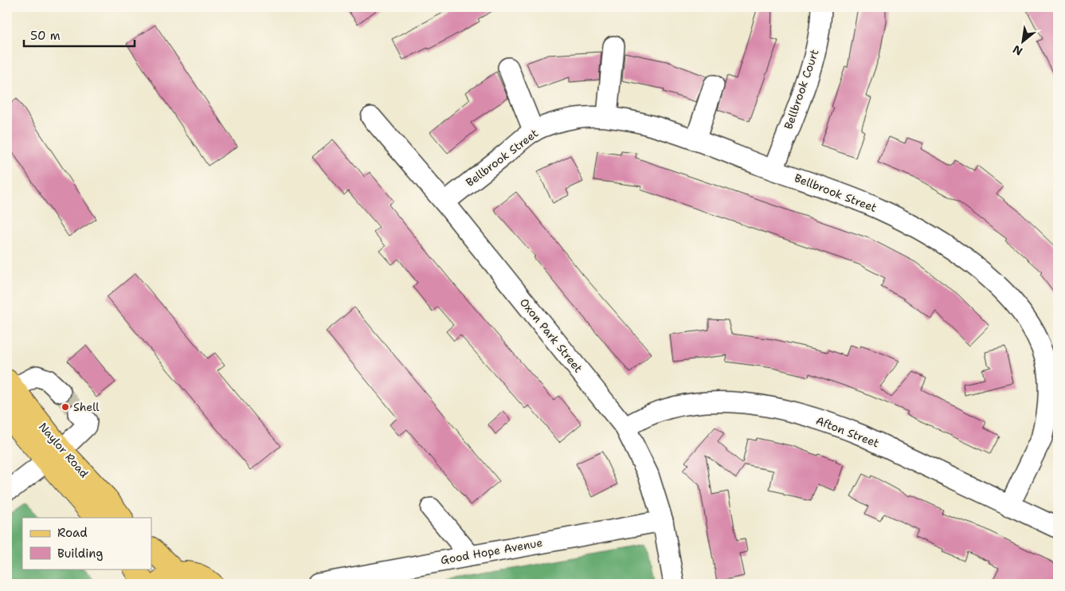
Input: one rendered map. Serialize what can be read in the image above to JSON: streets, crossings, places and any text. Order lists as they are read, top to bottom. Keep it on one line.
{"streets":{"main road":["Naylor Road"],"street":["Bellbrook Court","Bellbrook Street","Oxon Park Street","Afton Street","Good Hope Avenue"]},"crossings":[["Bellbrook Court","Bellbrook Street"],["Bellbrook Street","Oxon Park Street"],["Bellbrook Street","Afton Street"],["Oxon Park Street","Afton Street"],["Oxon Park Street","Good Hope Avenue"]],"places":["Shell"],"legend":["Road","Building"],"scale_bar":"50 m","north":"bottom left"}
